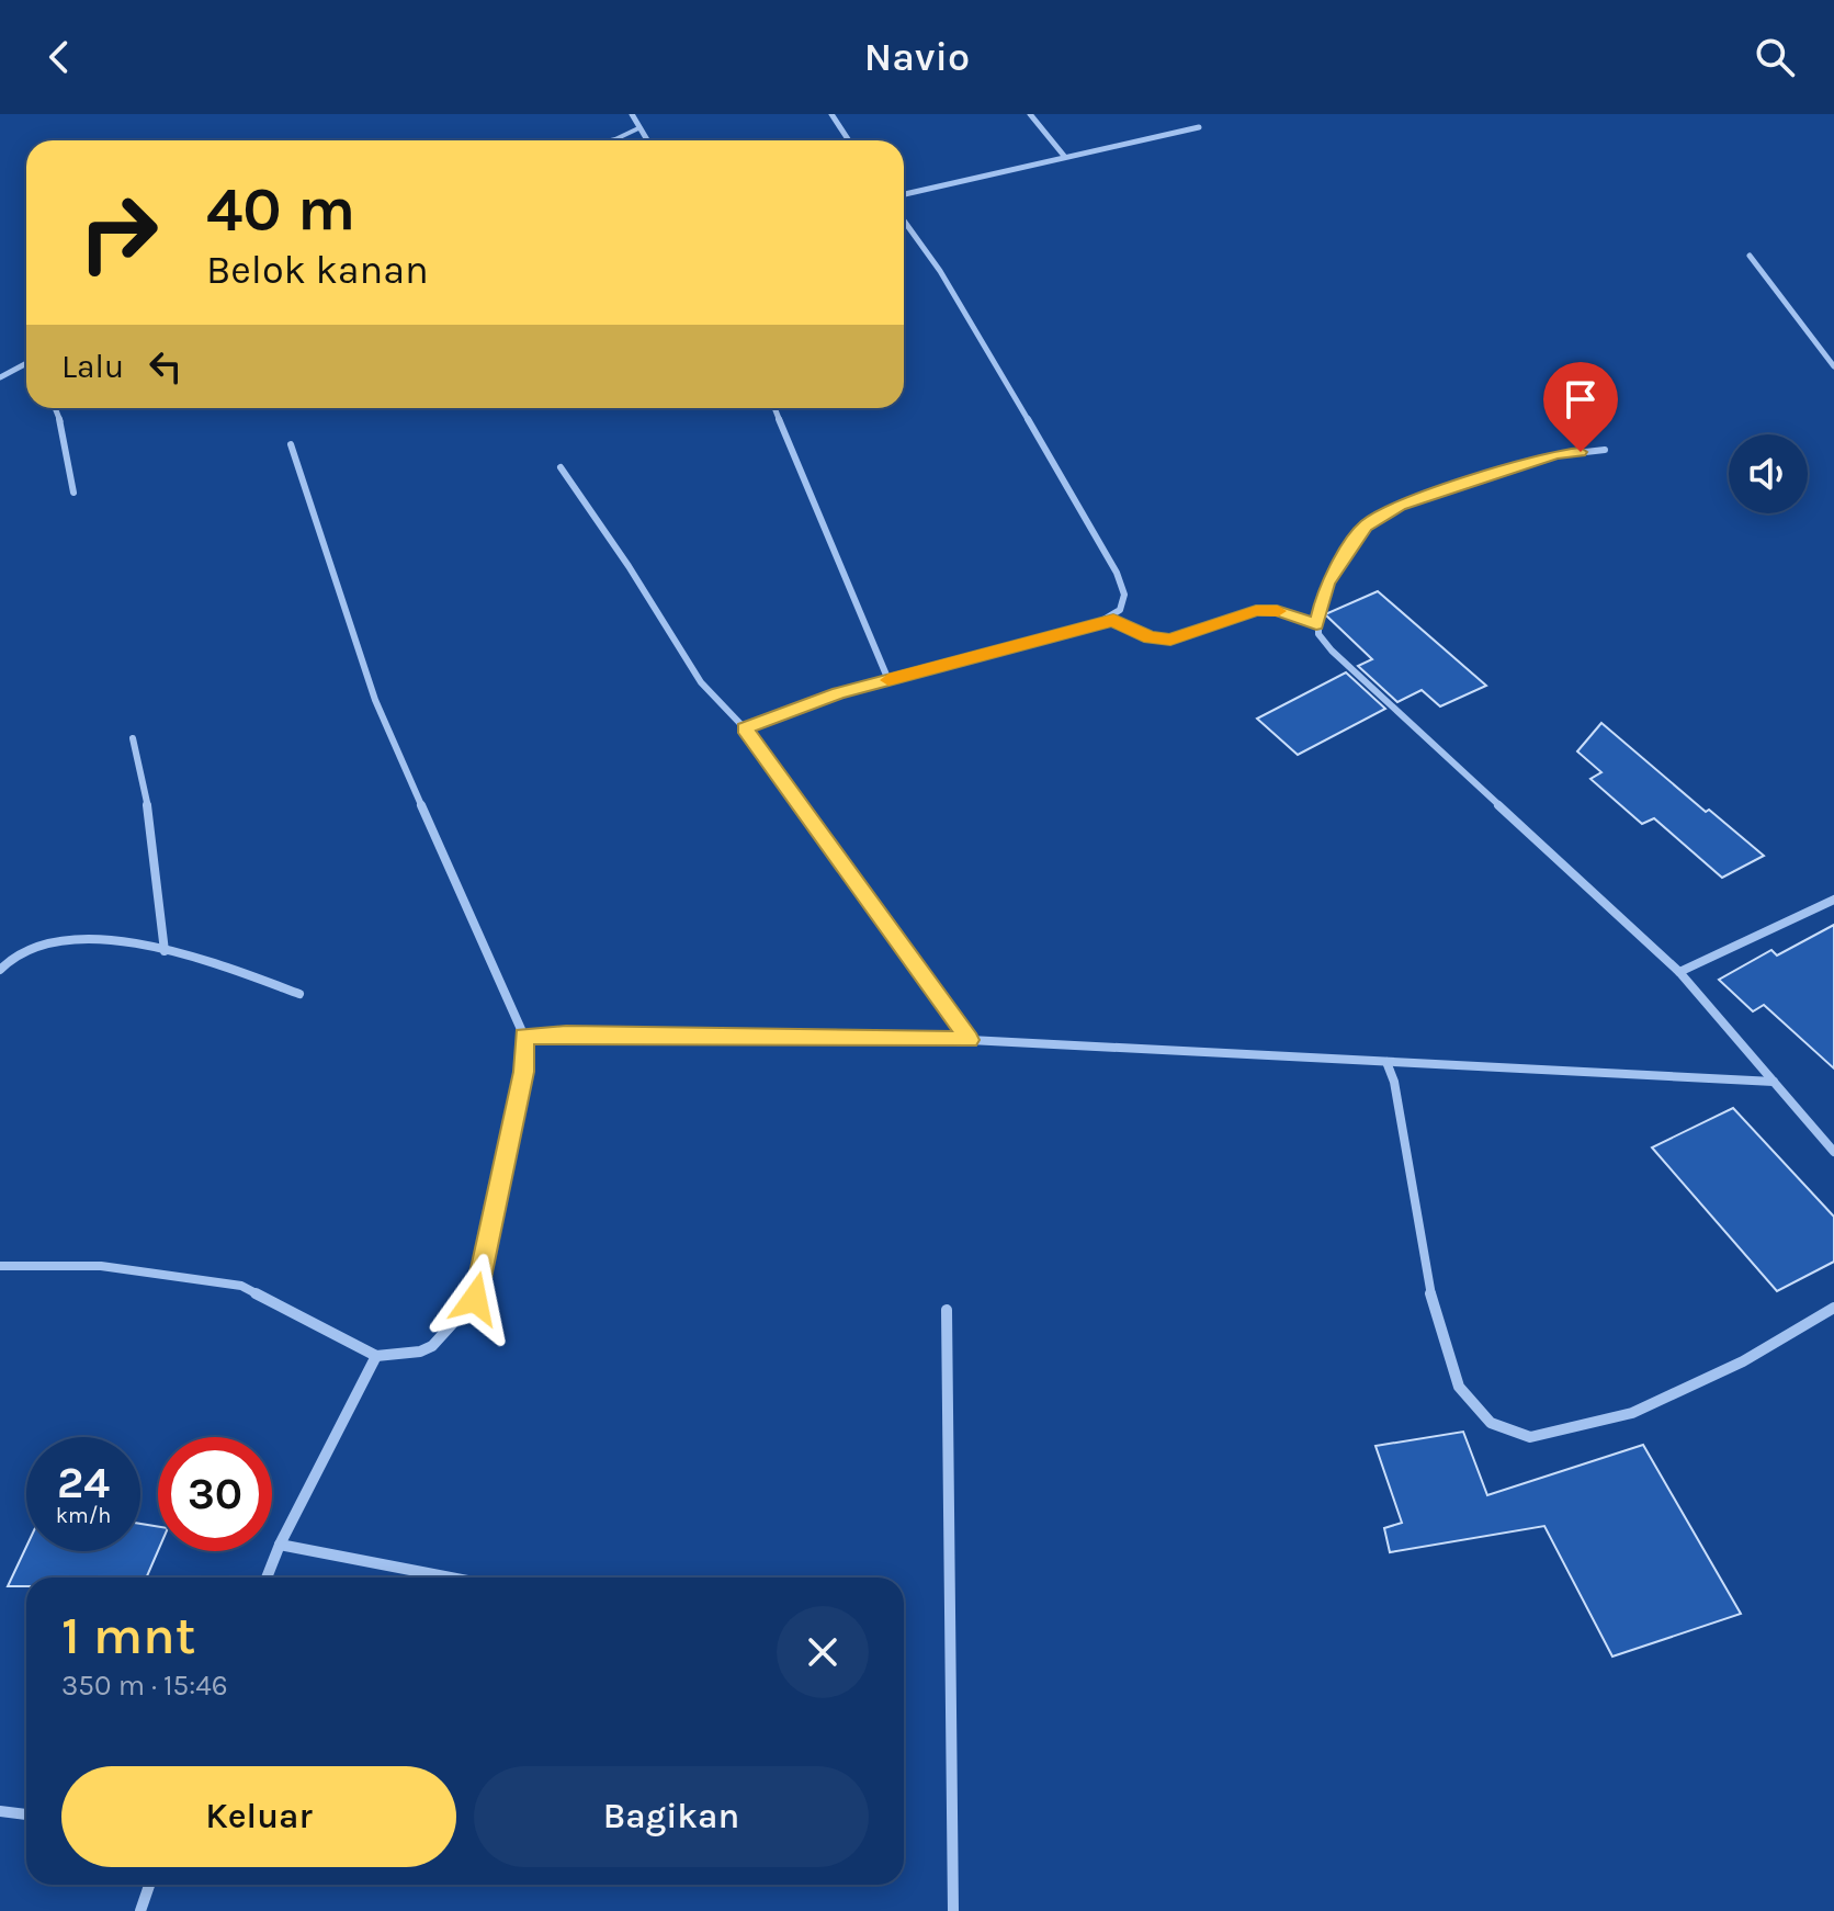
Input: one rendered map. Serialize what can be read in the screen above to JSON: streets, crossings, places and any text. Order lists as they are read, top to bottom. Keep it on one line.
{"page":{"header":"Navio","turn":["40 m","Belok kanan"],"then":"Lalu","speed":"24 km/h","limit":"30","heading":["1 mnt","350 m · 15:46"],"buttons":["Keluar","Bagikan"]}}
